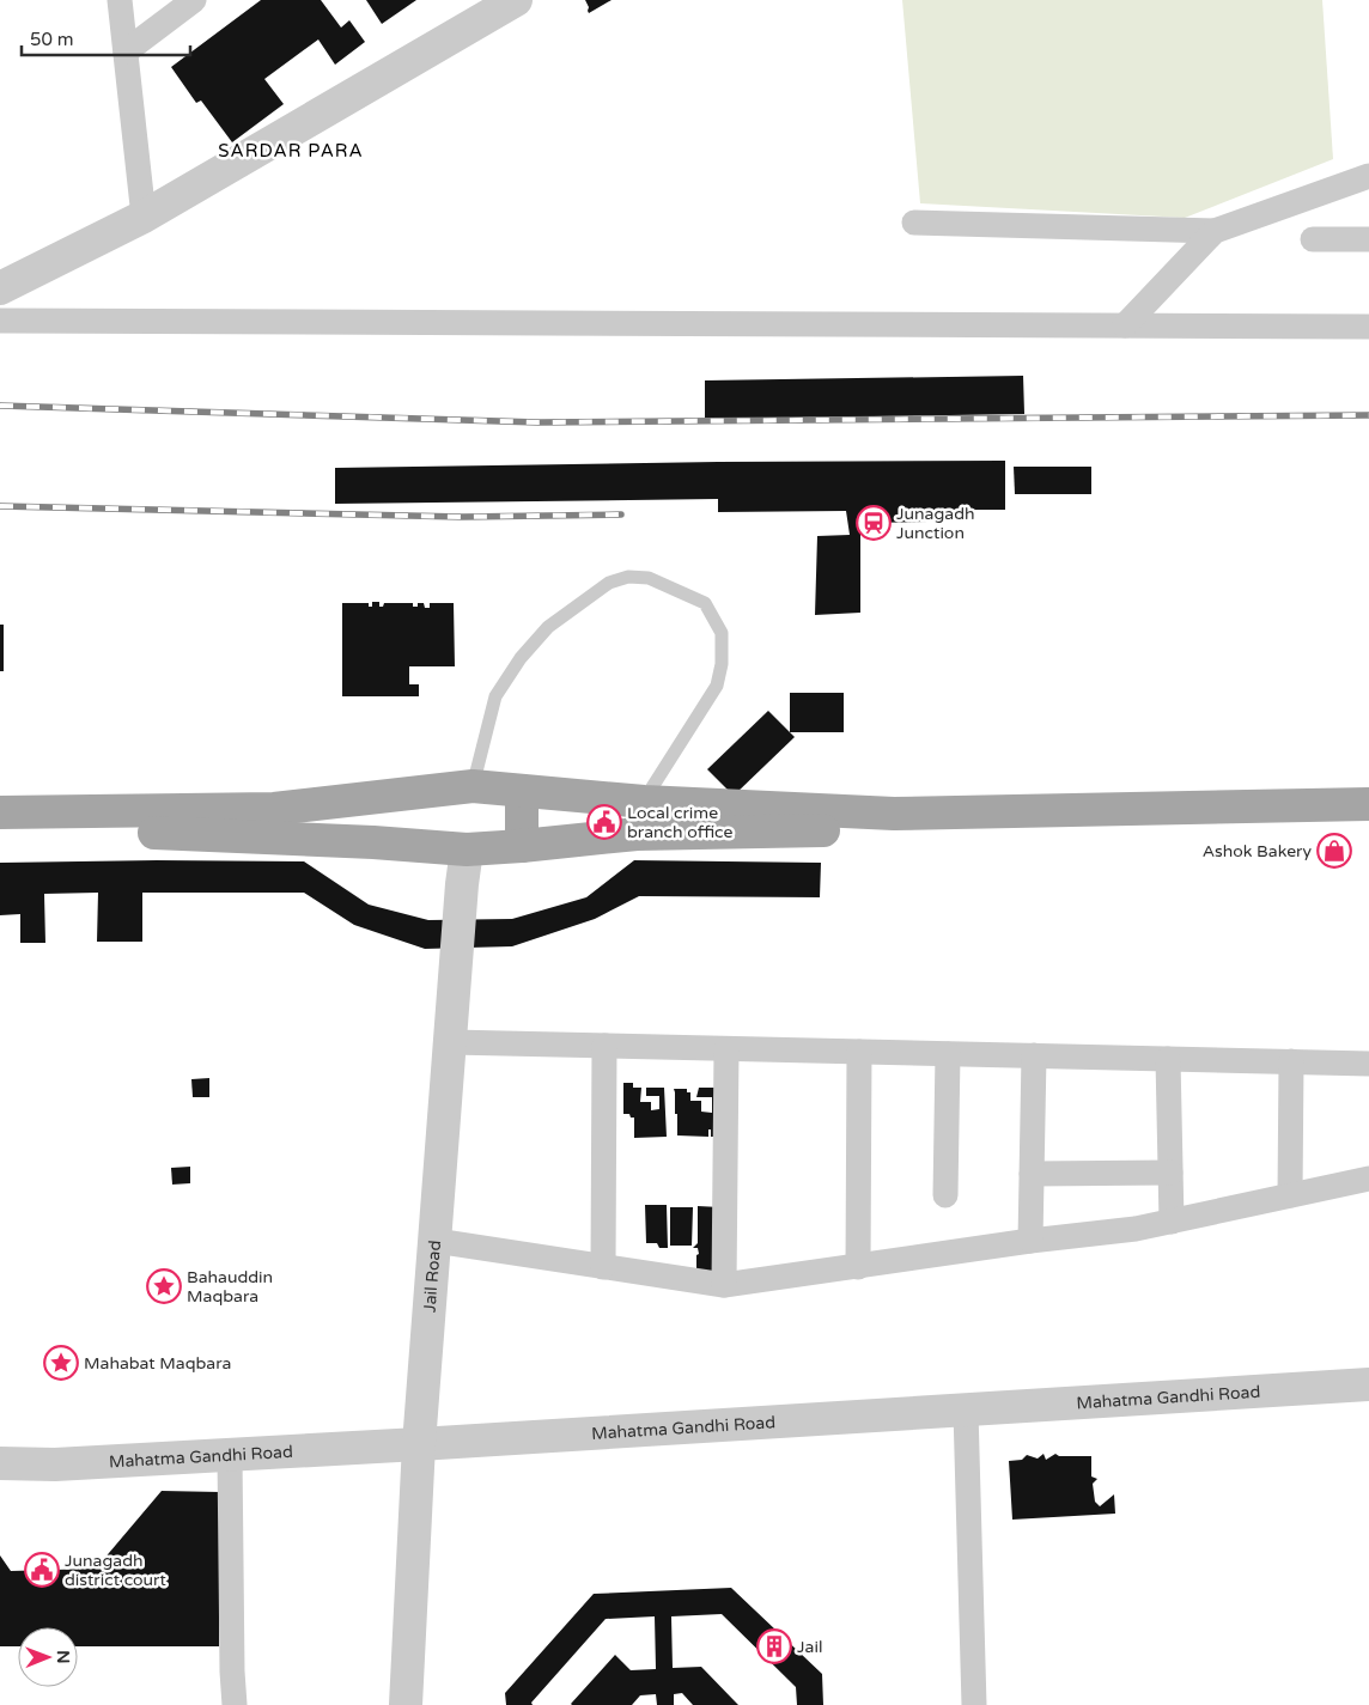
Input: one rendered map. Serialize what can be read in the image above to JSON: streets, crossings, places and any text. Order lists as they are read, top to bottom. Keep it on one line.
{"streets":{"street":["Jail Road","Mahatma Gandhi Road"]},"crossings":[["Jail Road","Mahatma Gandhi Road"]],"districts":["SARDAR PARA"],"places":{"station":["Junagadh Junction"],"public building":["Local crime branch office","Junagadh district court"],"shop":["Ashok Bakery"],"place":["Bahauddin Maqbara","Mahabat Maqbara"],"building":["Jail"]},"scale_bar":"50 m","north":"right"}
